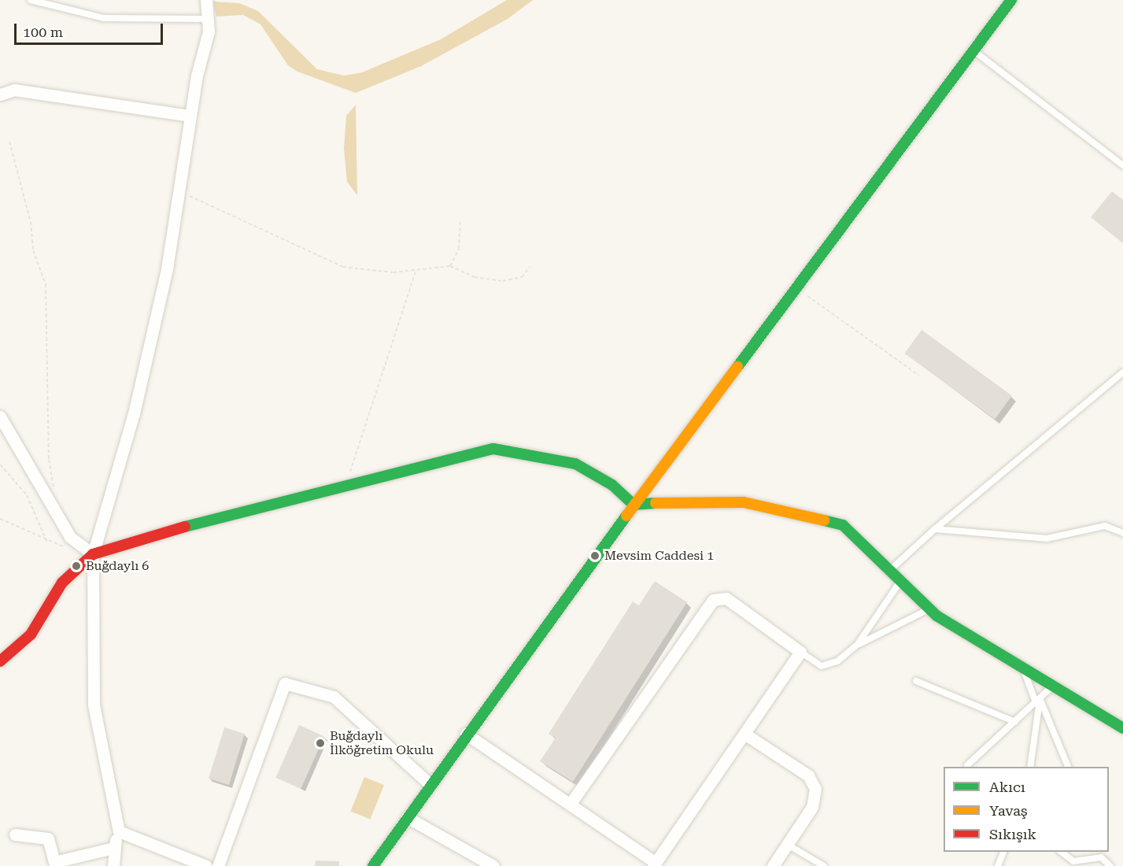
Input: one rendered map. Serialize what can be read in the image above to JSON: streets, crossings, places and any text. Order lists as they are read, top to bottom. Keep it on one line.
{"places":["Mevsim Caddesi 1","Buğdaylı 6","Buğdaylı İlköğretim Okulu"],"legend":["Akıcı","Yavaş","Sıkışık"],"scale_bar":"100 m"}
